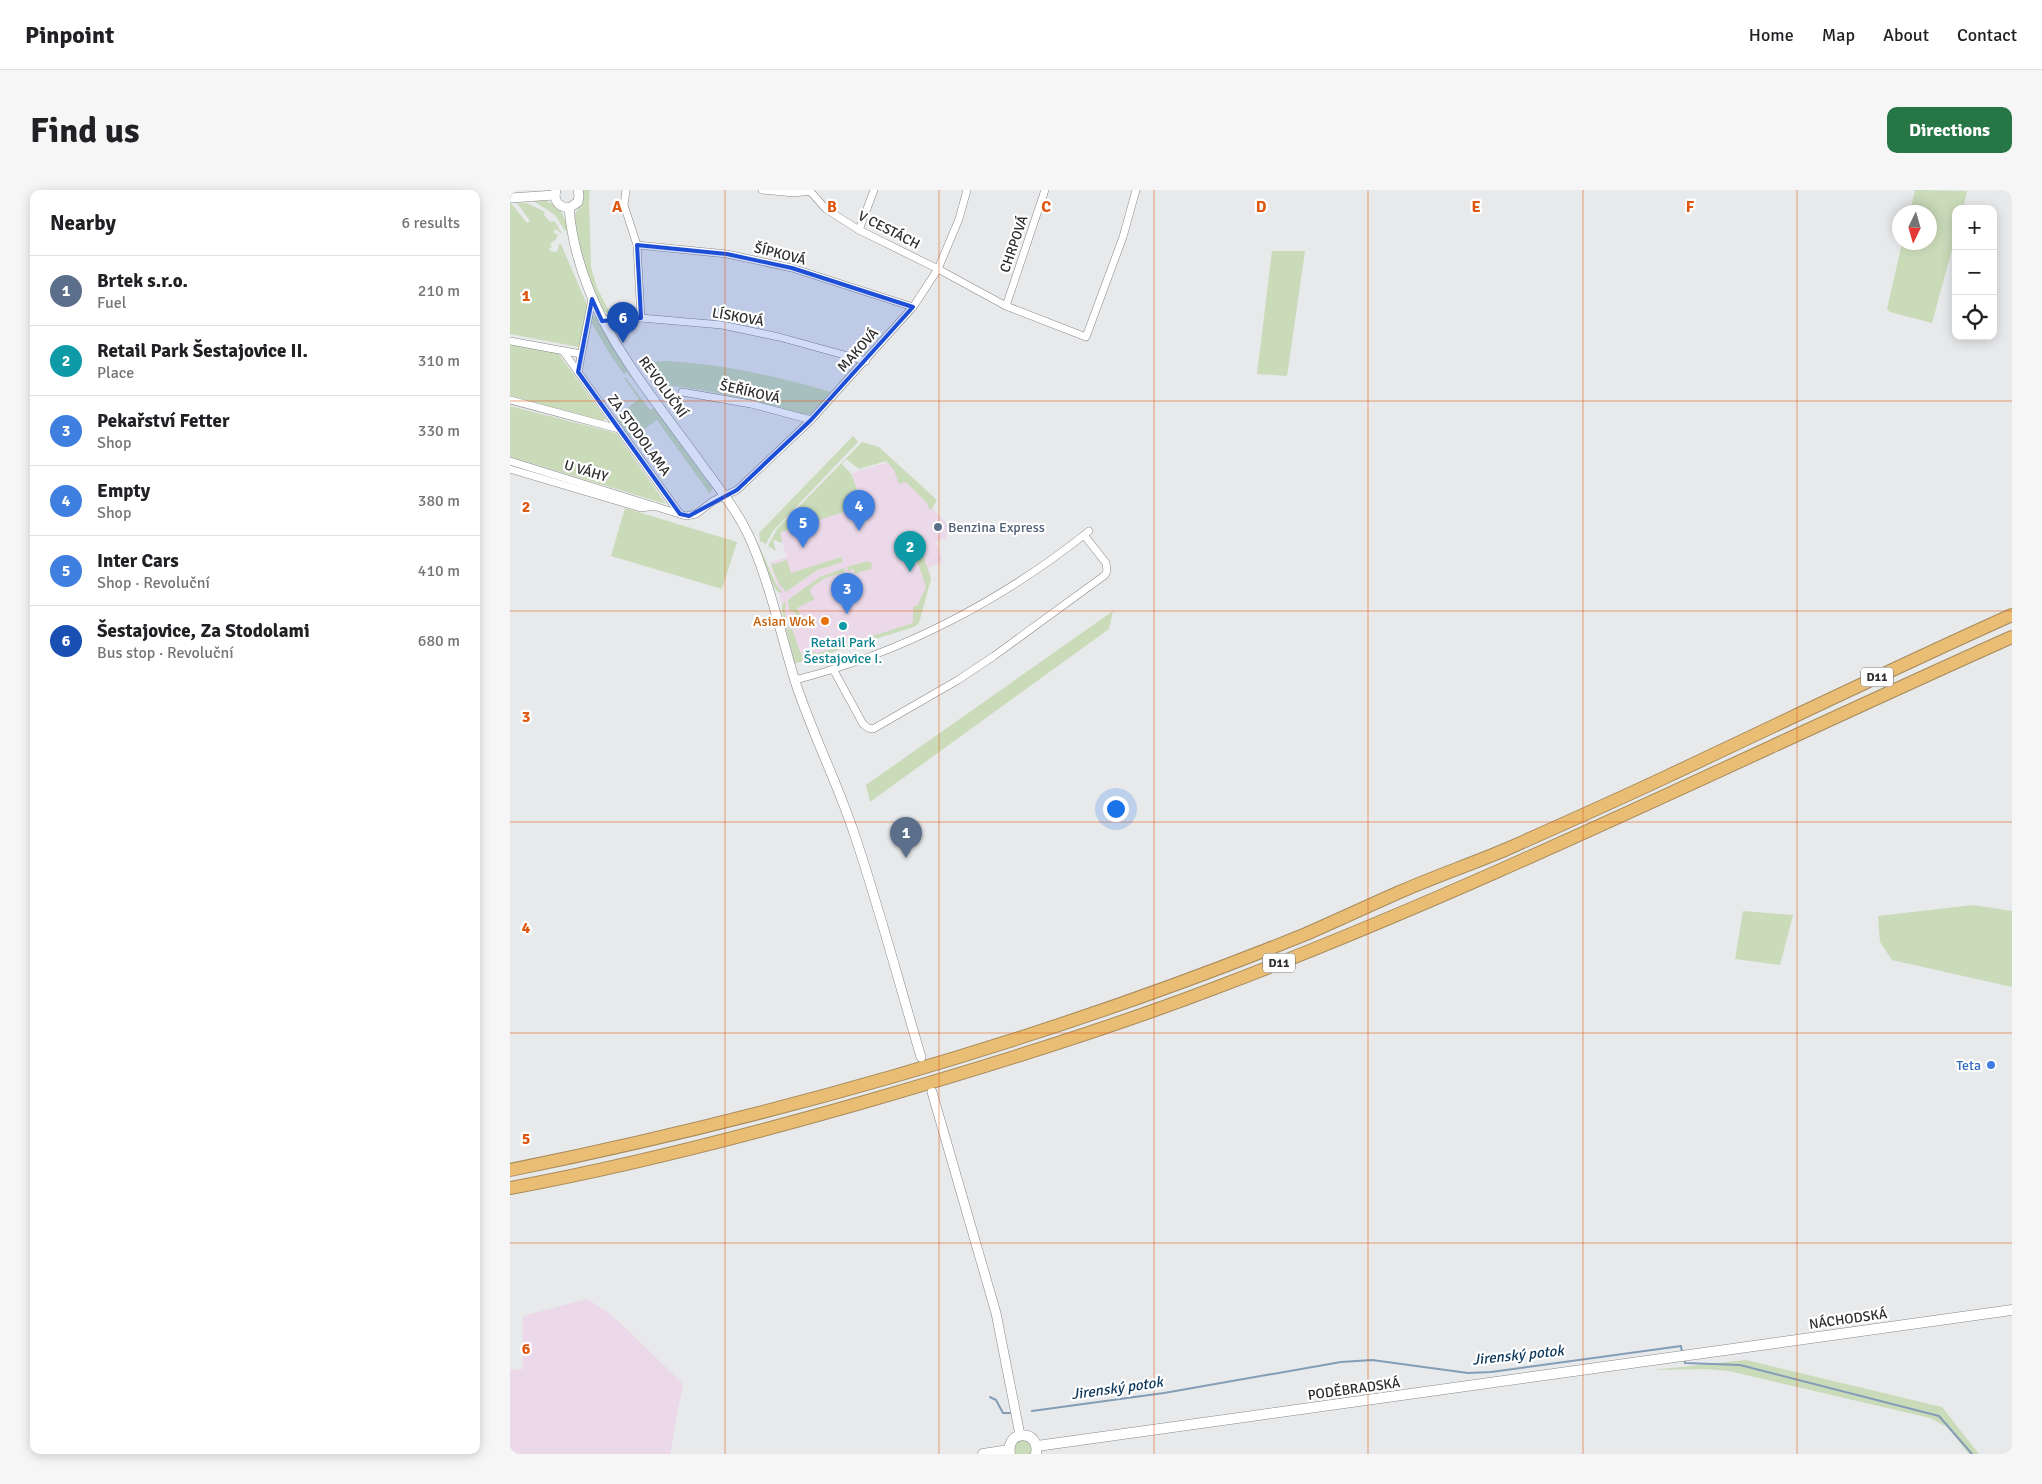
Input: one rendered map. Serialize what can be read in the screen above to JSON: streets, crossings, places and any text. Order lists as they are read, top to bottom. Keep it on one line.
{"streets":{"highway":["D11"],"main road":["NÁCHODSKÁ","PODĚBRADSKÁ"],"street":["V CESTÁCH","CHRPOVÁ","ŠÍPKOVÁ","LÍSKOVÁ","MAKOVÁ","REVOLUČNÍ","ŠEŘÍKOVÁ","ZA STODOLAMA","U VÁHY"]},"crossings":[["V CESTÁCH","CHRPOVÁ"],["V CESTÁCH","MAKOVÁ"],["ŠÍPKOVÁ","MAKOVÁ"],["LÍSKOVÁ","MAKOVÁ"],["LÍSKOVÁ","REVOLUČNÍ"],["MAKOVÁ","REVOLUČNÍ"],["MAKOVÁ","ŠEŘÍKOVÁ"],["ZA STODOLAMA","U VÁHY"],["NÁCHODSKÁ","PODĚBRADSKÁ"]],"water":["Jirenský potok"],"places":["Benzina Express","Asian Wok","Retail Park Šestajovice I.","Teta"],"north":"bottom","page":{"header":"Pinpoint","nav":["Home","Map","About","Contact"],"buttons":"Directions","title":"Find us","heading":["Nearby","6 results"],"map_buttons":["+","−"],"list":[{"mark":"1","name":"Brtek s.r.o.","note":"Fuel","value":"210 m"},{"mark":"2","name":"Retail Park Šestajovice II.","note":"Place","value":"310 m"},{"mark":"3","name":"Pekařství Fetter","note":"Shop","value":"330 m"},{"mark":"4","name":"Empty","note":"Shop","value":"380 m"},{"mark":"5","name":"Inter Cars","note":"Shop · Revoluční","value":"410 m"},{"mark":"6","name":"Šestajovice, Za Stodolami","note":"Bus stop · Revoluční","value":"680 m"}],"pins":["6","4","5","2","3","1"]},"grid":{"columns":["A","B","C","D","E","F"],"rows":["1","2","3","4","5","6"]}}
